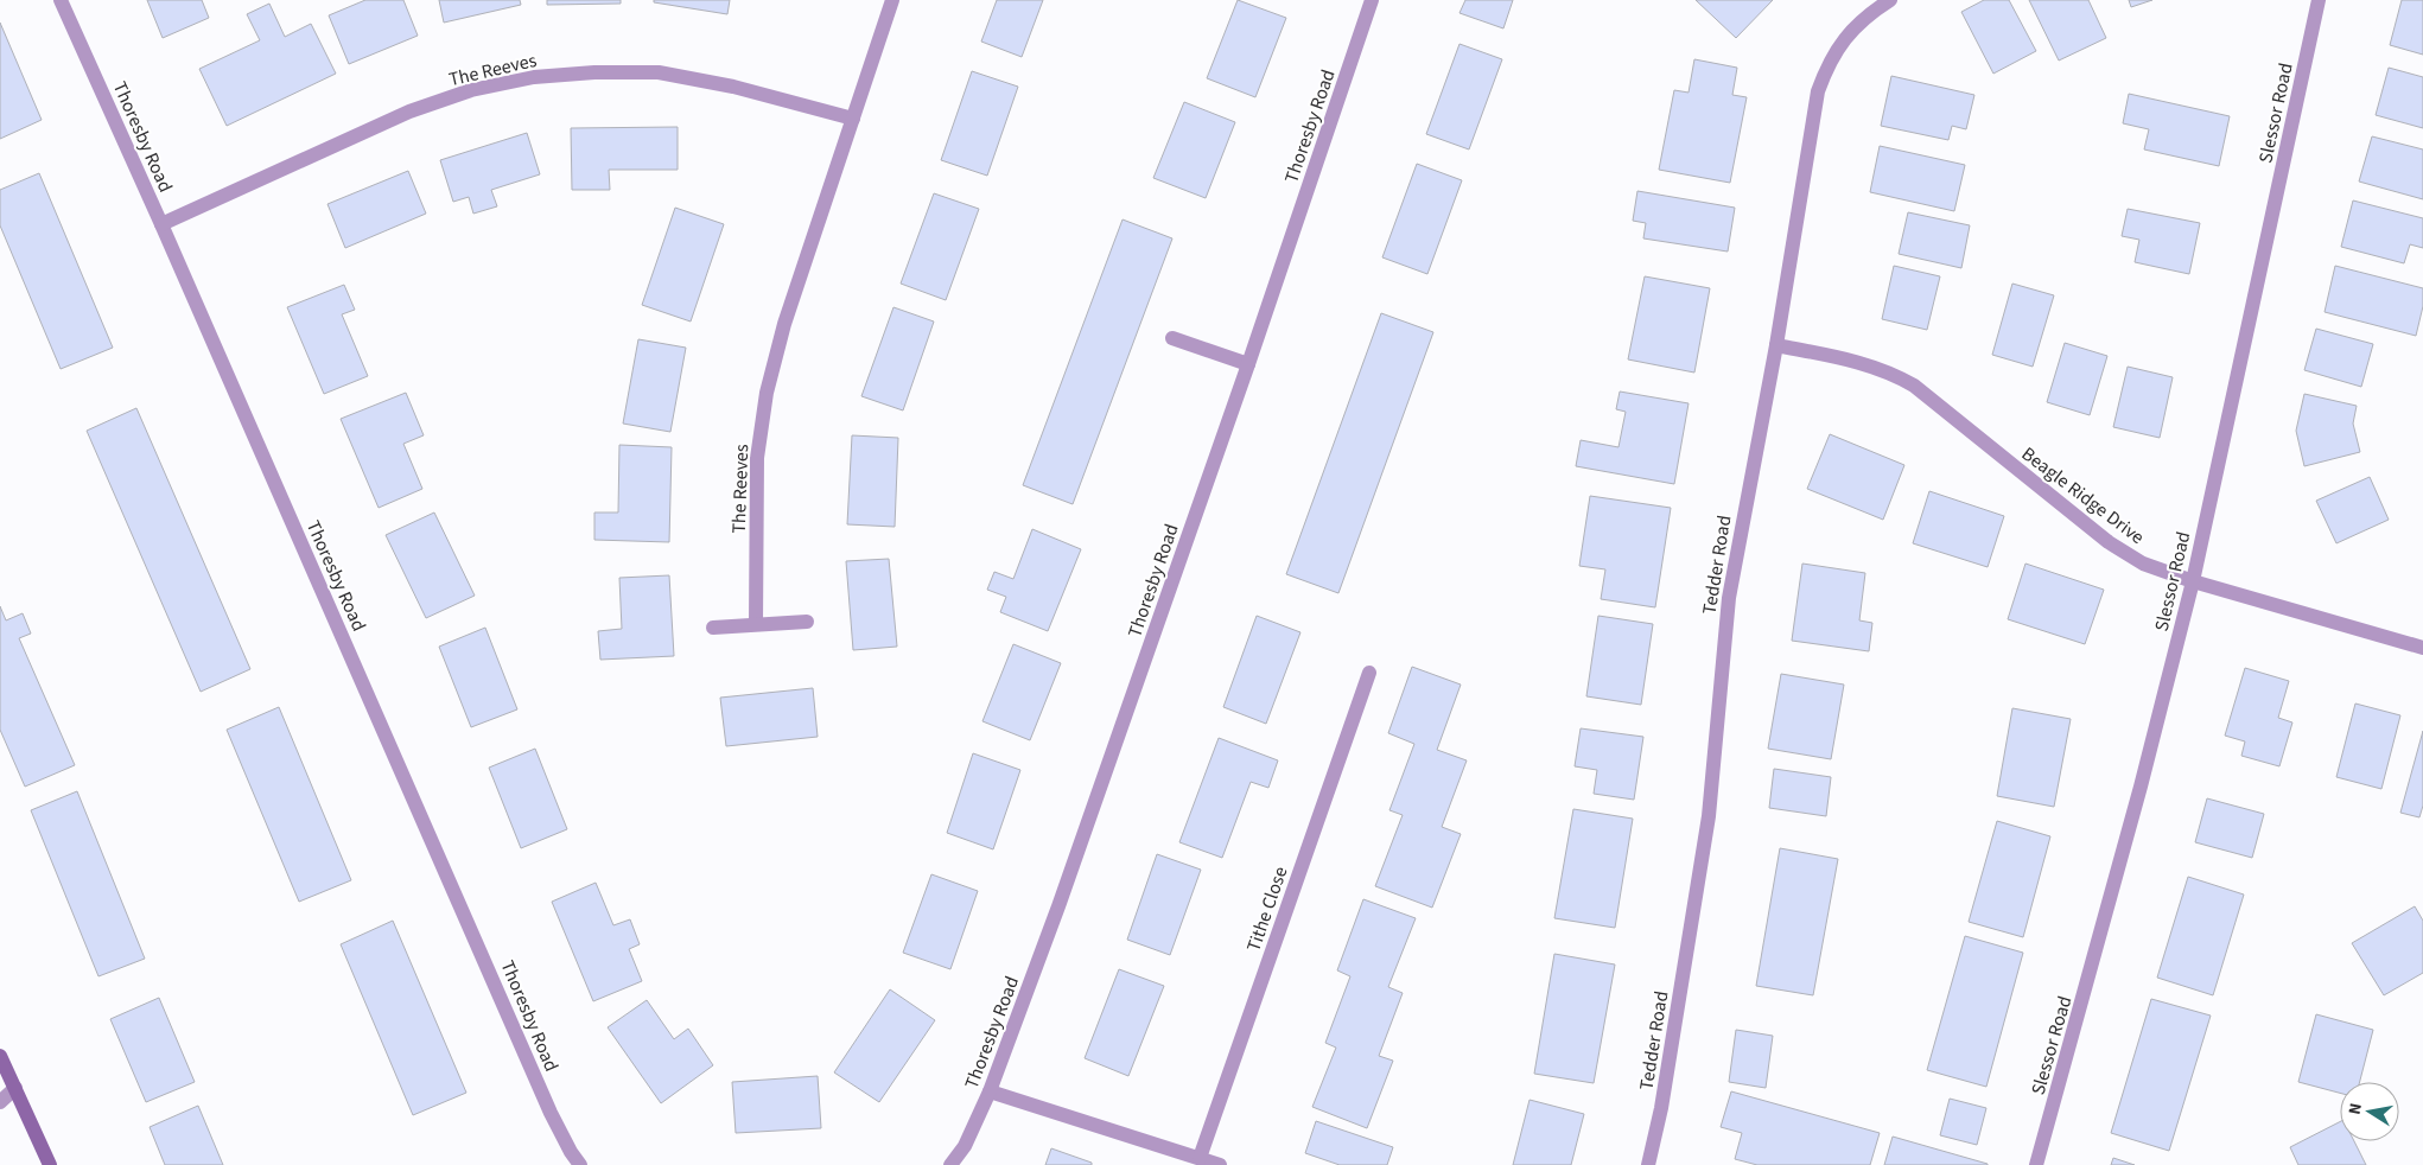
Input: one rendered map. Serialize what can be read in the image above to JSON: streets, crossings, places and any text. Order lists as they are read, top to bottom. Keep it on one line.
{"streets":{"street":["The Reeves","Slessor Road","Thoresby Road","Beagle Ridge Drive","Tedder Road","Tithe Close"]},"crossings":[["The Reeves","Thoresby Road"],["Slessor Road","Beagle Ridge Drive"],["Beagle Ridge Drive","Tedder Road"]],"north":"left"}
